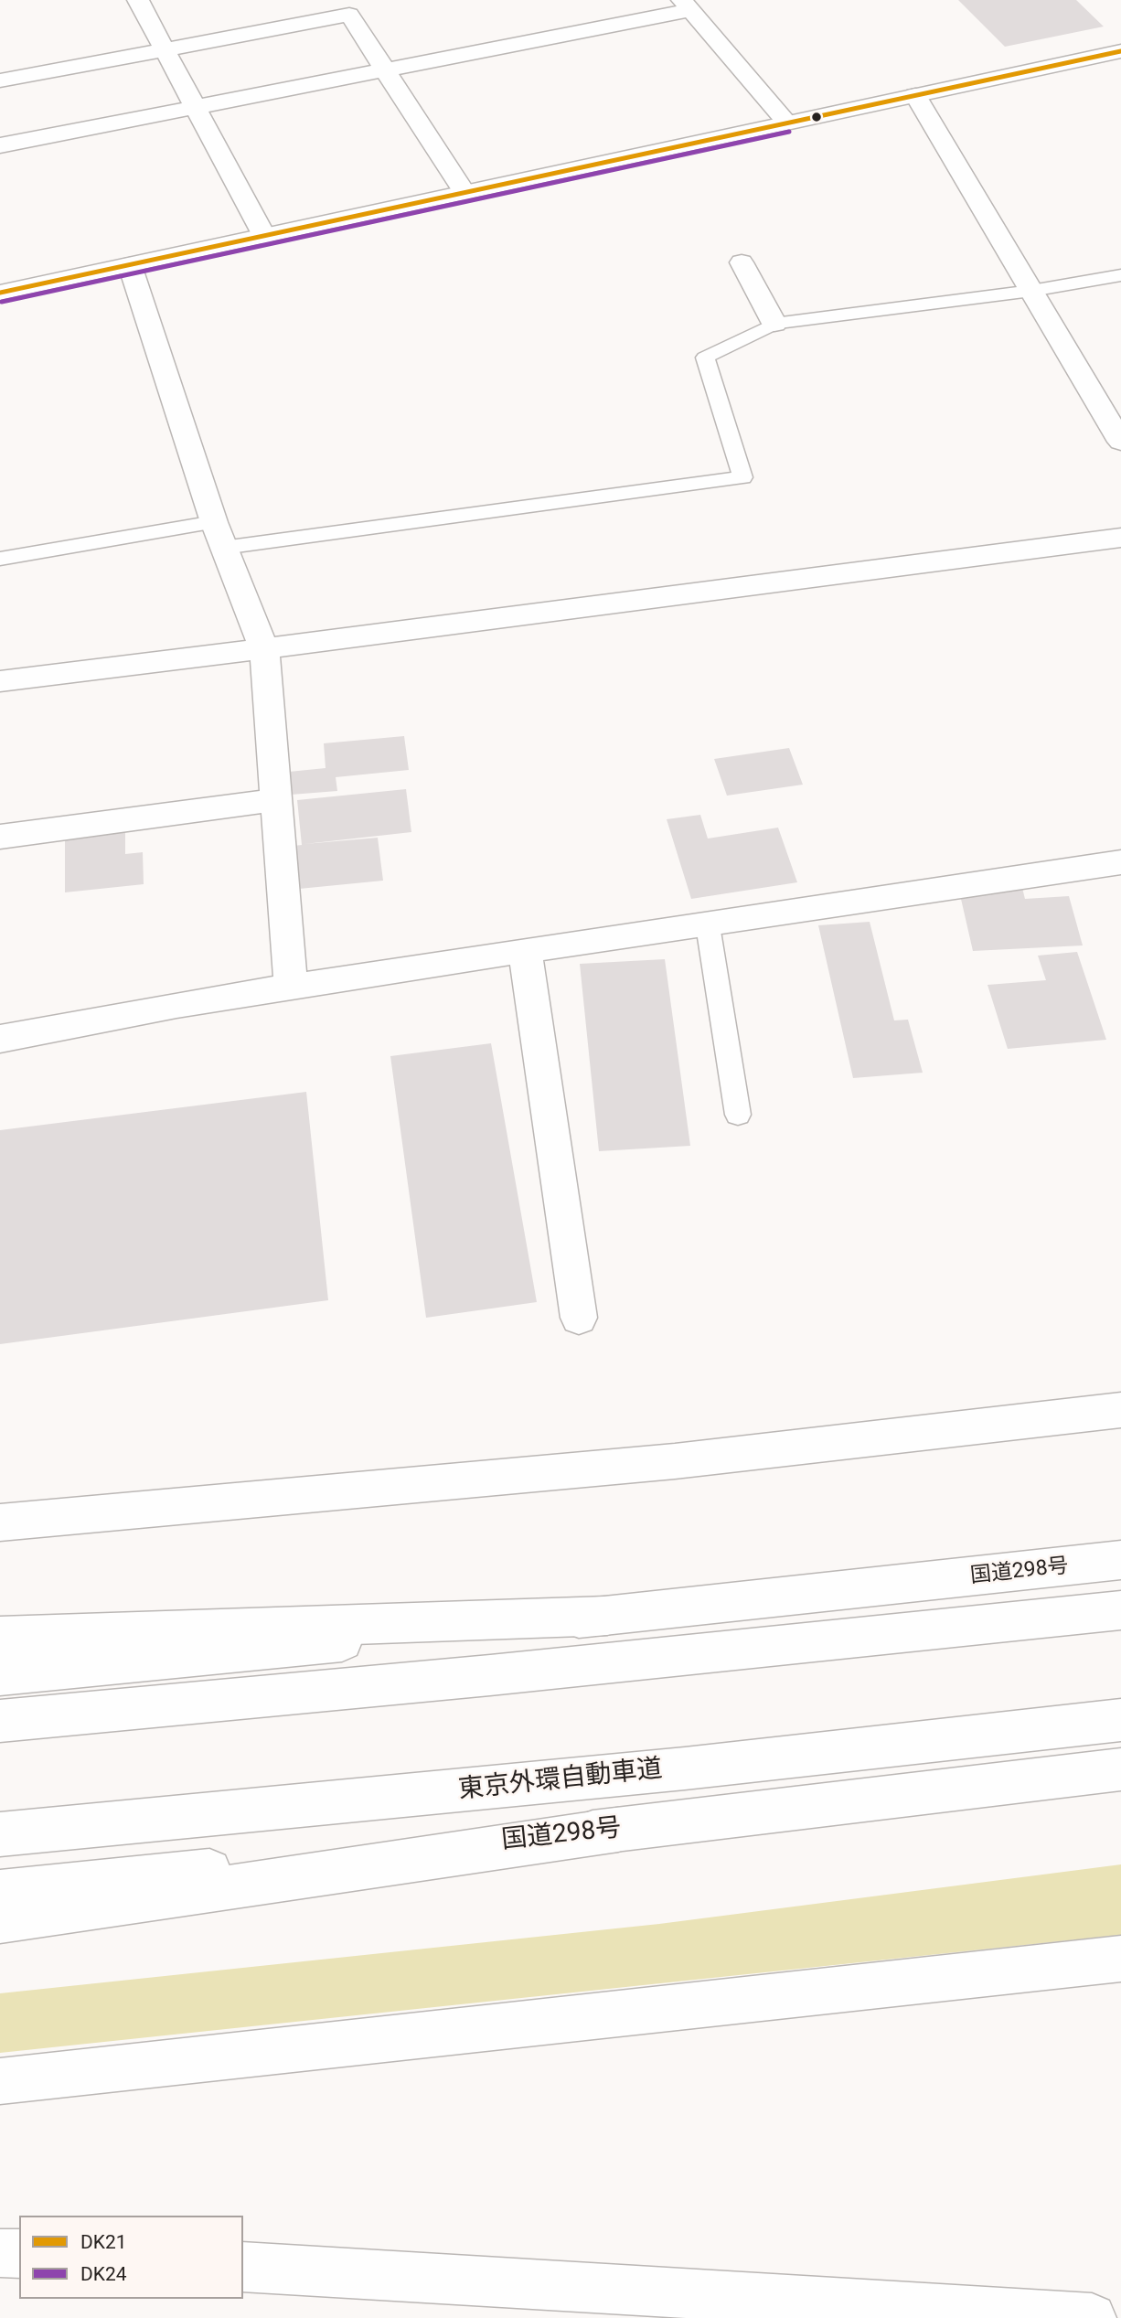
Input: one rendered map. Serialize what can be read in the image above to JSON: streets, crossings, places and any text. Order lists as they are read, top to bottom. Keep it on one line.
{"streets":{"main road":["国道298号","東京外環自動車道"]},"lines":["transit line DK21","transit line DK24"],"legend":["DK21","DK24"]}
